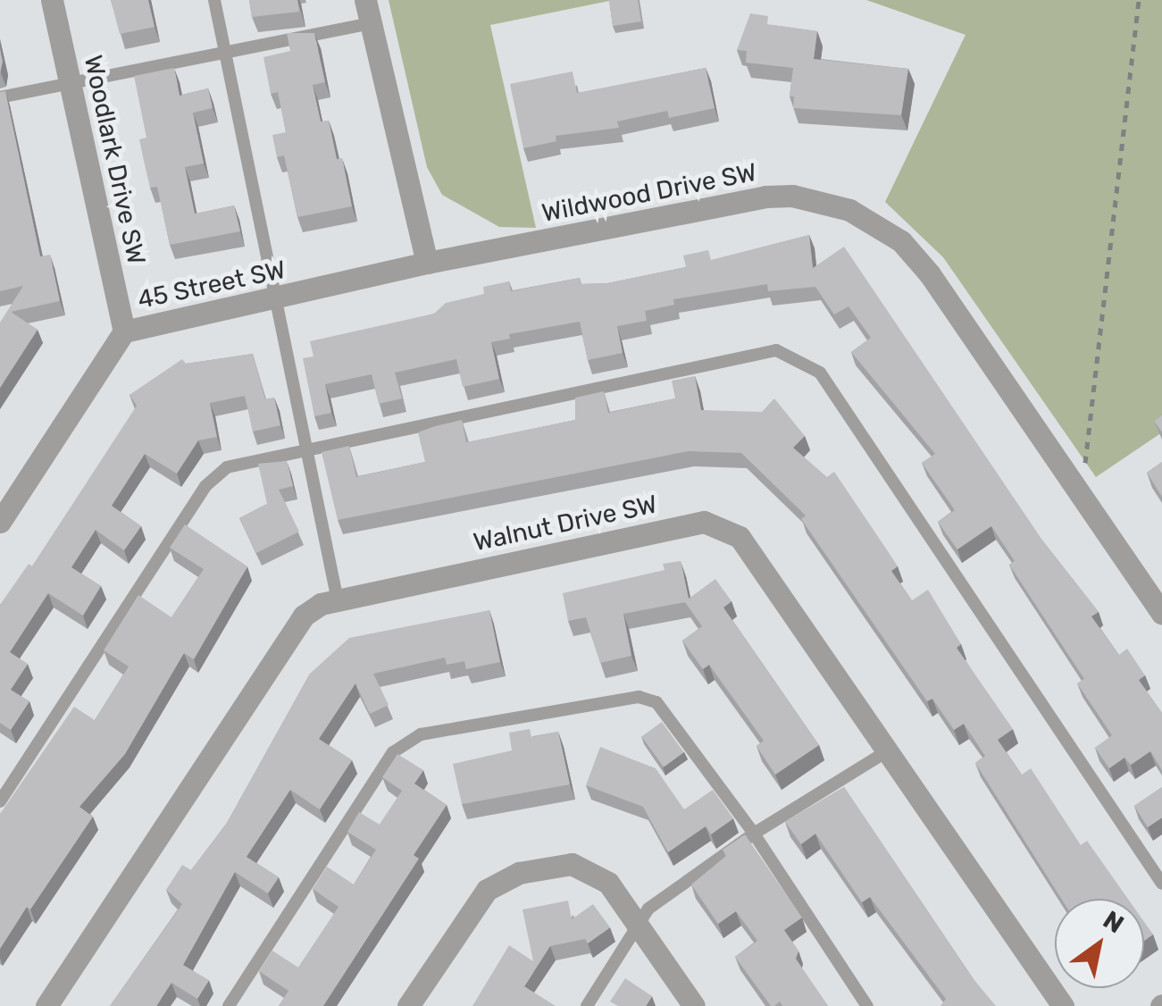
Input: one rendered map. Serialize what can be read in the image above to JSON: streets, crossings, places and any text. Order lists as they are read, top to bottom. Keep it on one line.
{"streets":{"street":["Woodlark Drive SW","Wildwood Drive SW","45 Street SW","Walnut Drive SW"]},"crossings":[["Woodlark Drive SW","45 Street SW"],["Wildwood Drive SW","45 Street SW"]],"north":"top right"}
